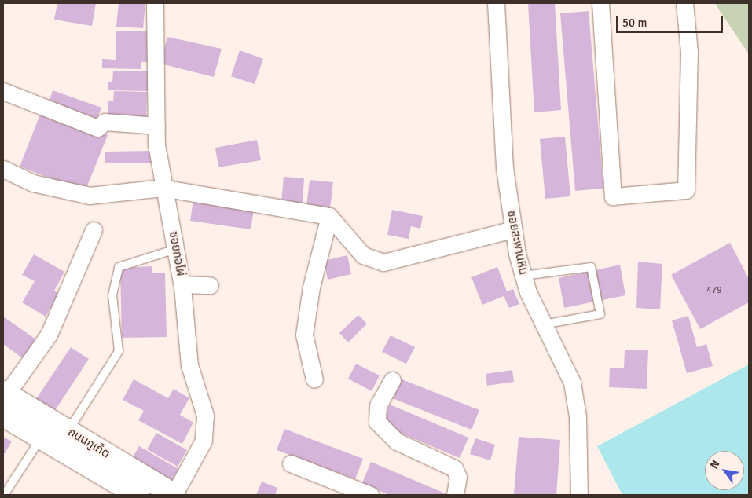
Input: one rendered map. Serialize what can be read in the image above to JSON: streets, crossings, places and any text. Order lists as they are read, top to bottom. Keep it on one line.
{"streets":{"main road":["ถนนภูเก็ต"],"street":["ซอยสะพานหิน","ซอยกอไผ่"]},"crossings":[["ซอยกอไผ่","ถนนภูเก็ต"]],"house_numbers":["479"],"scale_bar":"50 m","north":"top left"}
